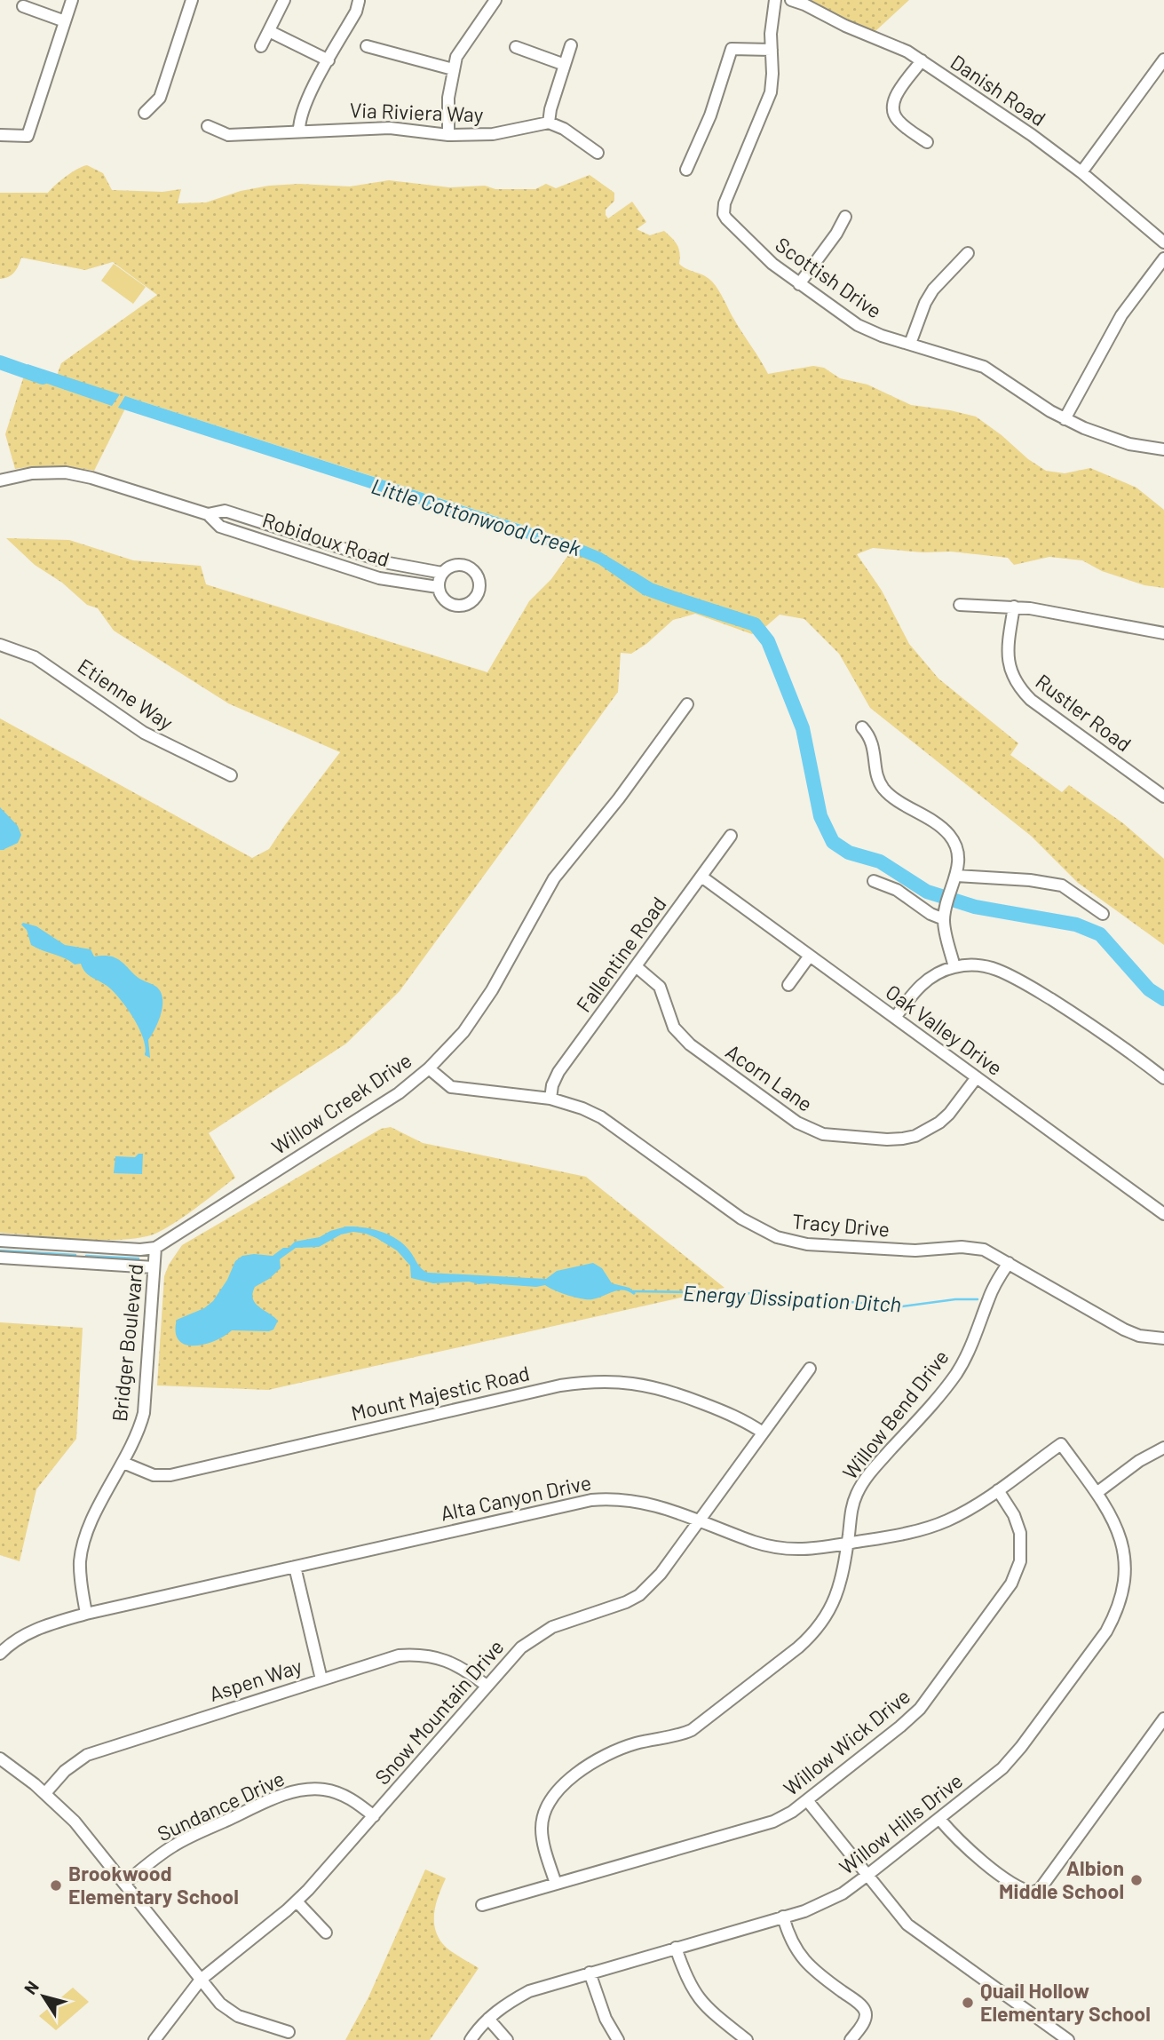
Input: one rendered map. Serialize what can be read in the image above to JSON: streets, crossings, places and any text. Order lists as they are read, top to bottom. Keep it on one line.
{"streets":{"street":["Danish Road","Via Riviera Way","Scottish Drive","Robidoux Road","Etienne Way","Rustler Road","Fallentine Road","Oak Valley Drive","Acorn Lane","Willow Creek Drive","Tracy Drive","Bridger Boulevard","Mount Majestic Road","Willow Bend Drive","Alta Canyon Drive","Aspen Way","Snow Mountain Drive","Willow Wick Drive","Sundance Drive","Willow Hills Drive"]},"crossings":[["Fallentine Road","Oak Valley Drive"],["Fallentine Road","Acorn Lane"],["Fallentine Road","Tracy Drive"],["Oak Valley Drive","Acorn Lane"],["Willow Creek Drive","Tracy Drive"],["Willow Creek Drive","Bridger Boulevard"],["Tracy Drive","Willow Bend Drive"],["Bridger Boulevard","Mount Majestic Road"],["Bridger Boulevard","Alta Canyon Drive"],["Mount Majestic Road","Snow Mountain Drive"],["Willow Bend Drive","Alta Canyon Drive"],["Willow Bend Drive","Willow Wick Drive"],["Alta Canyon Drive","Snow Mountain Drive"],["Alta Canyon Drive","Willow Wick Drive"],["Alta Canyon Drive","Willow Hills Drive"],["Aspen Way","Snow Mountain Drive"],["Snow Mountain Drive","Sundance Drive"]],"water":["Little Cottonwood Creek","Energy Dissipation Ditch"],"places":["Albion Middle School","Brookwood Elementary School","Quail Hollow Elementary School"],"north":"top left"}
